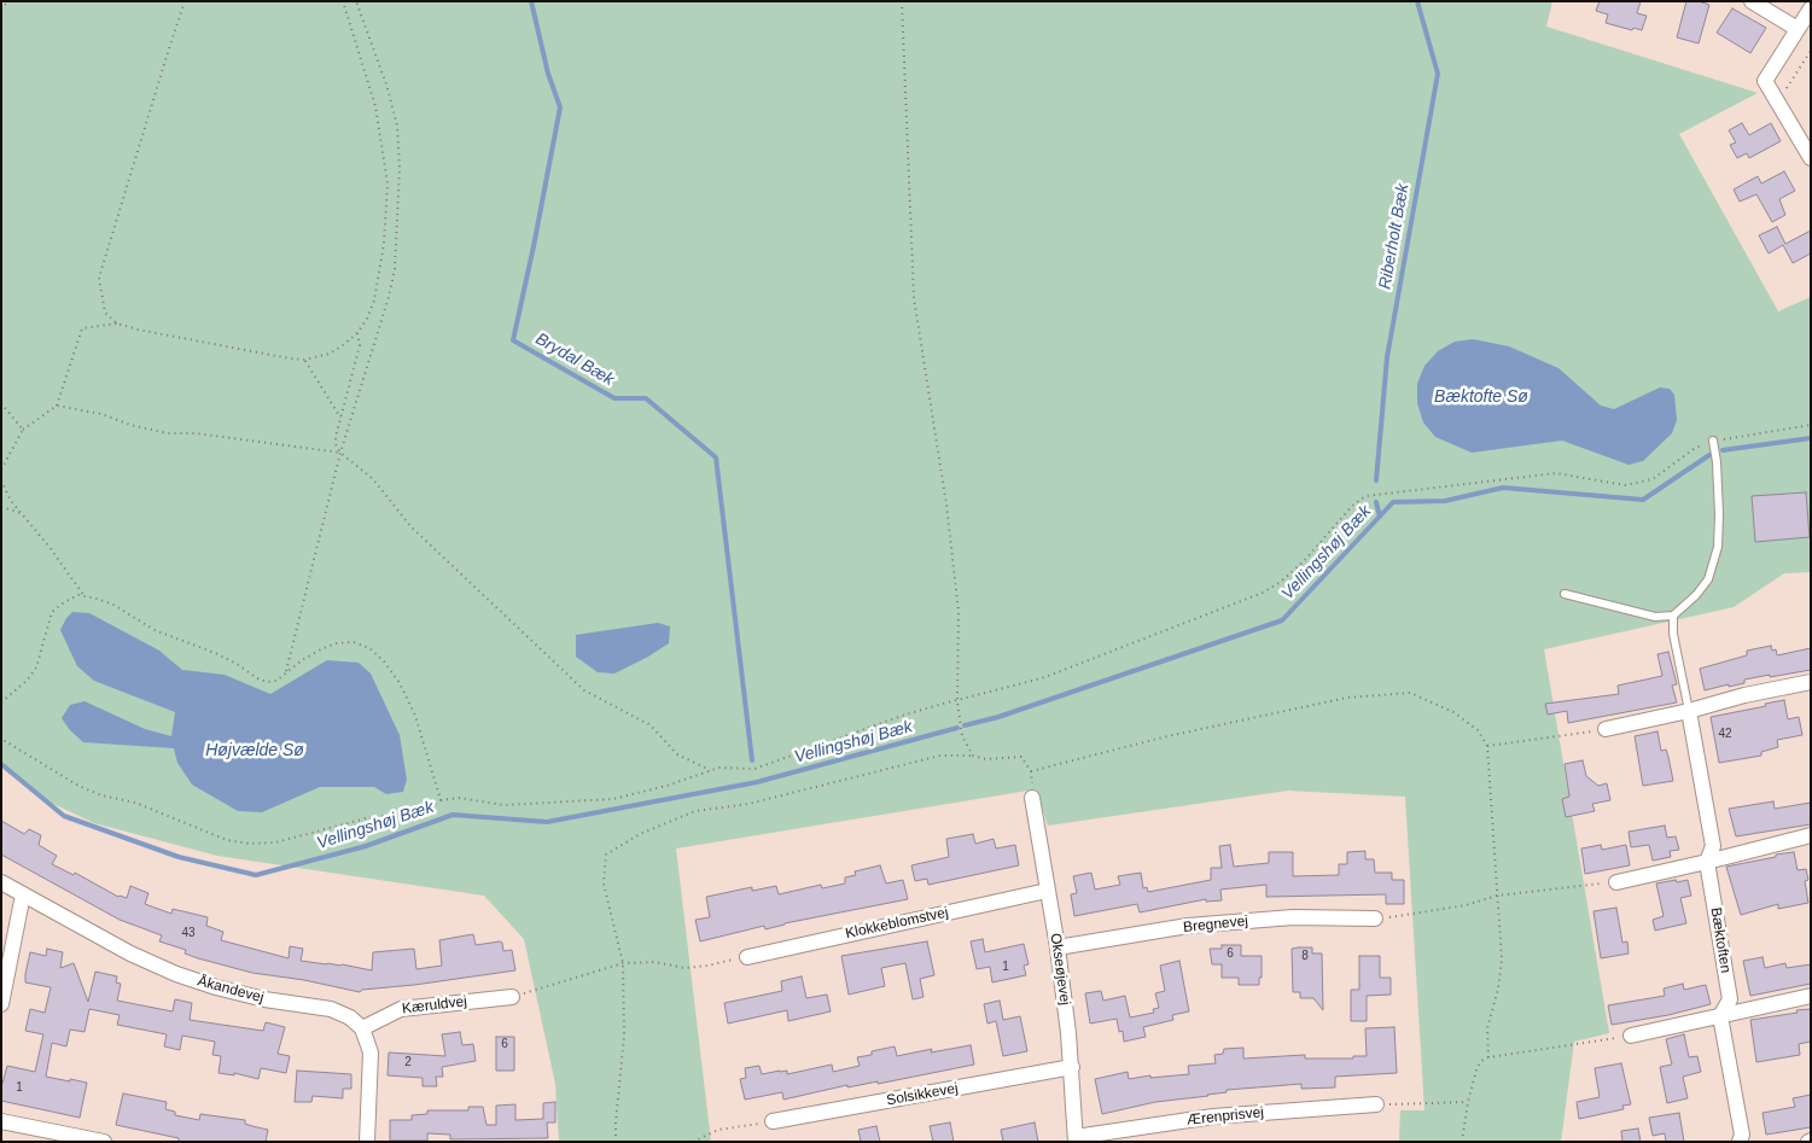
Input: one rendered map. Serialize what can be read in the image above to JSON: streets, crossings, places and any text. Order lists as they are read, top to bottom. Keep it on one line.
{"streets":{"street":["Klokkeblomstvej","Bregnevej","Bæktoften","Okseøjevej","Åkandevej","Kæruldvej","Solsikkevej","Ærenprisvej"]},"crossings":[["Klokkeblomstvej","Okseøjevej"],["Bregnevej","Okseøjevej"],["Okseøjevej","Solsikkevej"],["Okseøjevej","Ærenprisvej"],["Åkandevej","Kæruldvej"]],"water":["Riberholt Bæk","Brydal Bæk","Bæktofte Sø","Vellingshøj Bæk","Højvælde Sø"],"house_numbers":["42","43","6","8","1","6","2","1"]}
